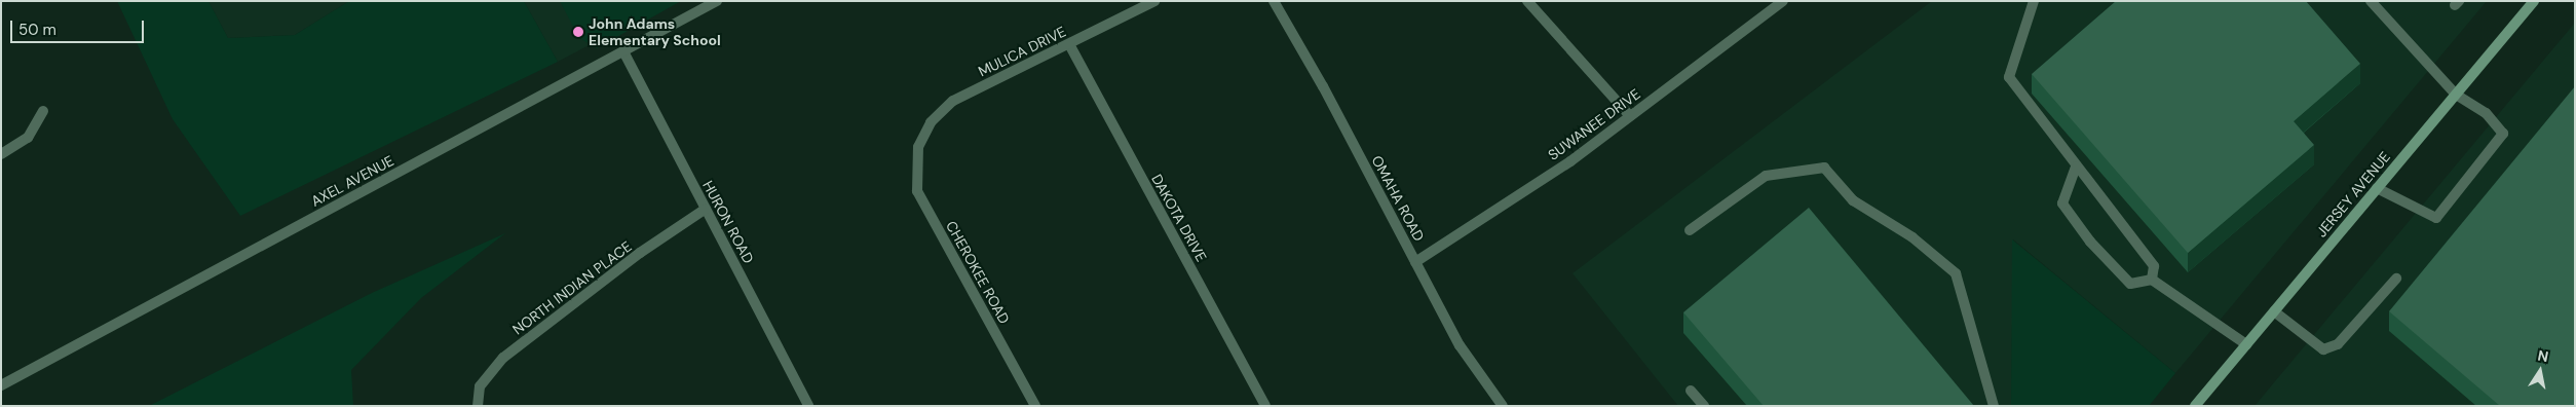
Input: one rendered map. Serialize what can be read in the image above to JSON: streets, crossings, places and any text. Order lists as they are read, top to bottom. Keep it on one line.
{"streets":{"main road":["JERSEY AVENUE"],"street":["MULICA DRIVE","SUWANEE DRIVE","AXEL AVENUE","OMAHA ROAD","DAKOTA DRIVE","HURON ROAD","CHEROKEE ROAD","NORTH INDIAN PLACE"]},"crossings":[["MULICA DRIVE","DAKOTA DRIVE"],["MULICA DRIVE","CHEROKEE ROAD"],["SUWANEE DRIVE","OMAHA ROAD"],["AXEL AVENUE","HURON ROAD"],["HURON ROAD","NORTH INDIAN PLACE"]],"places":["John Adams Elementary School"],"scale_bar":"50 m","north":"top"}
